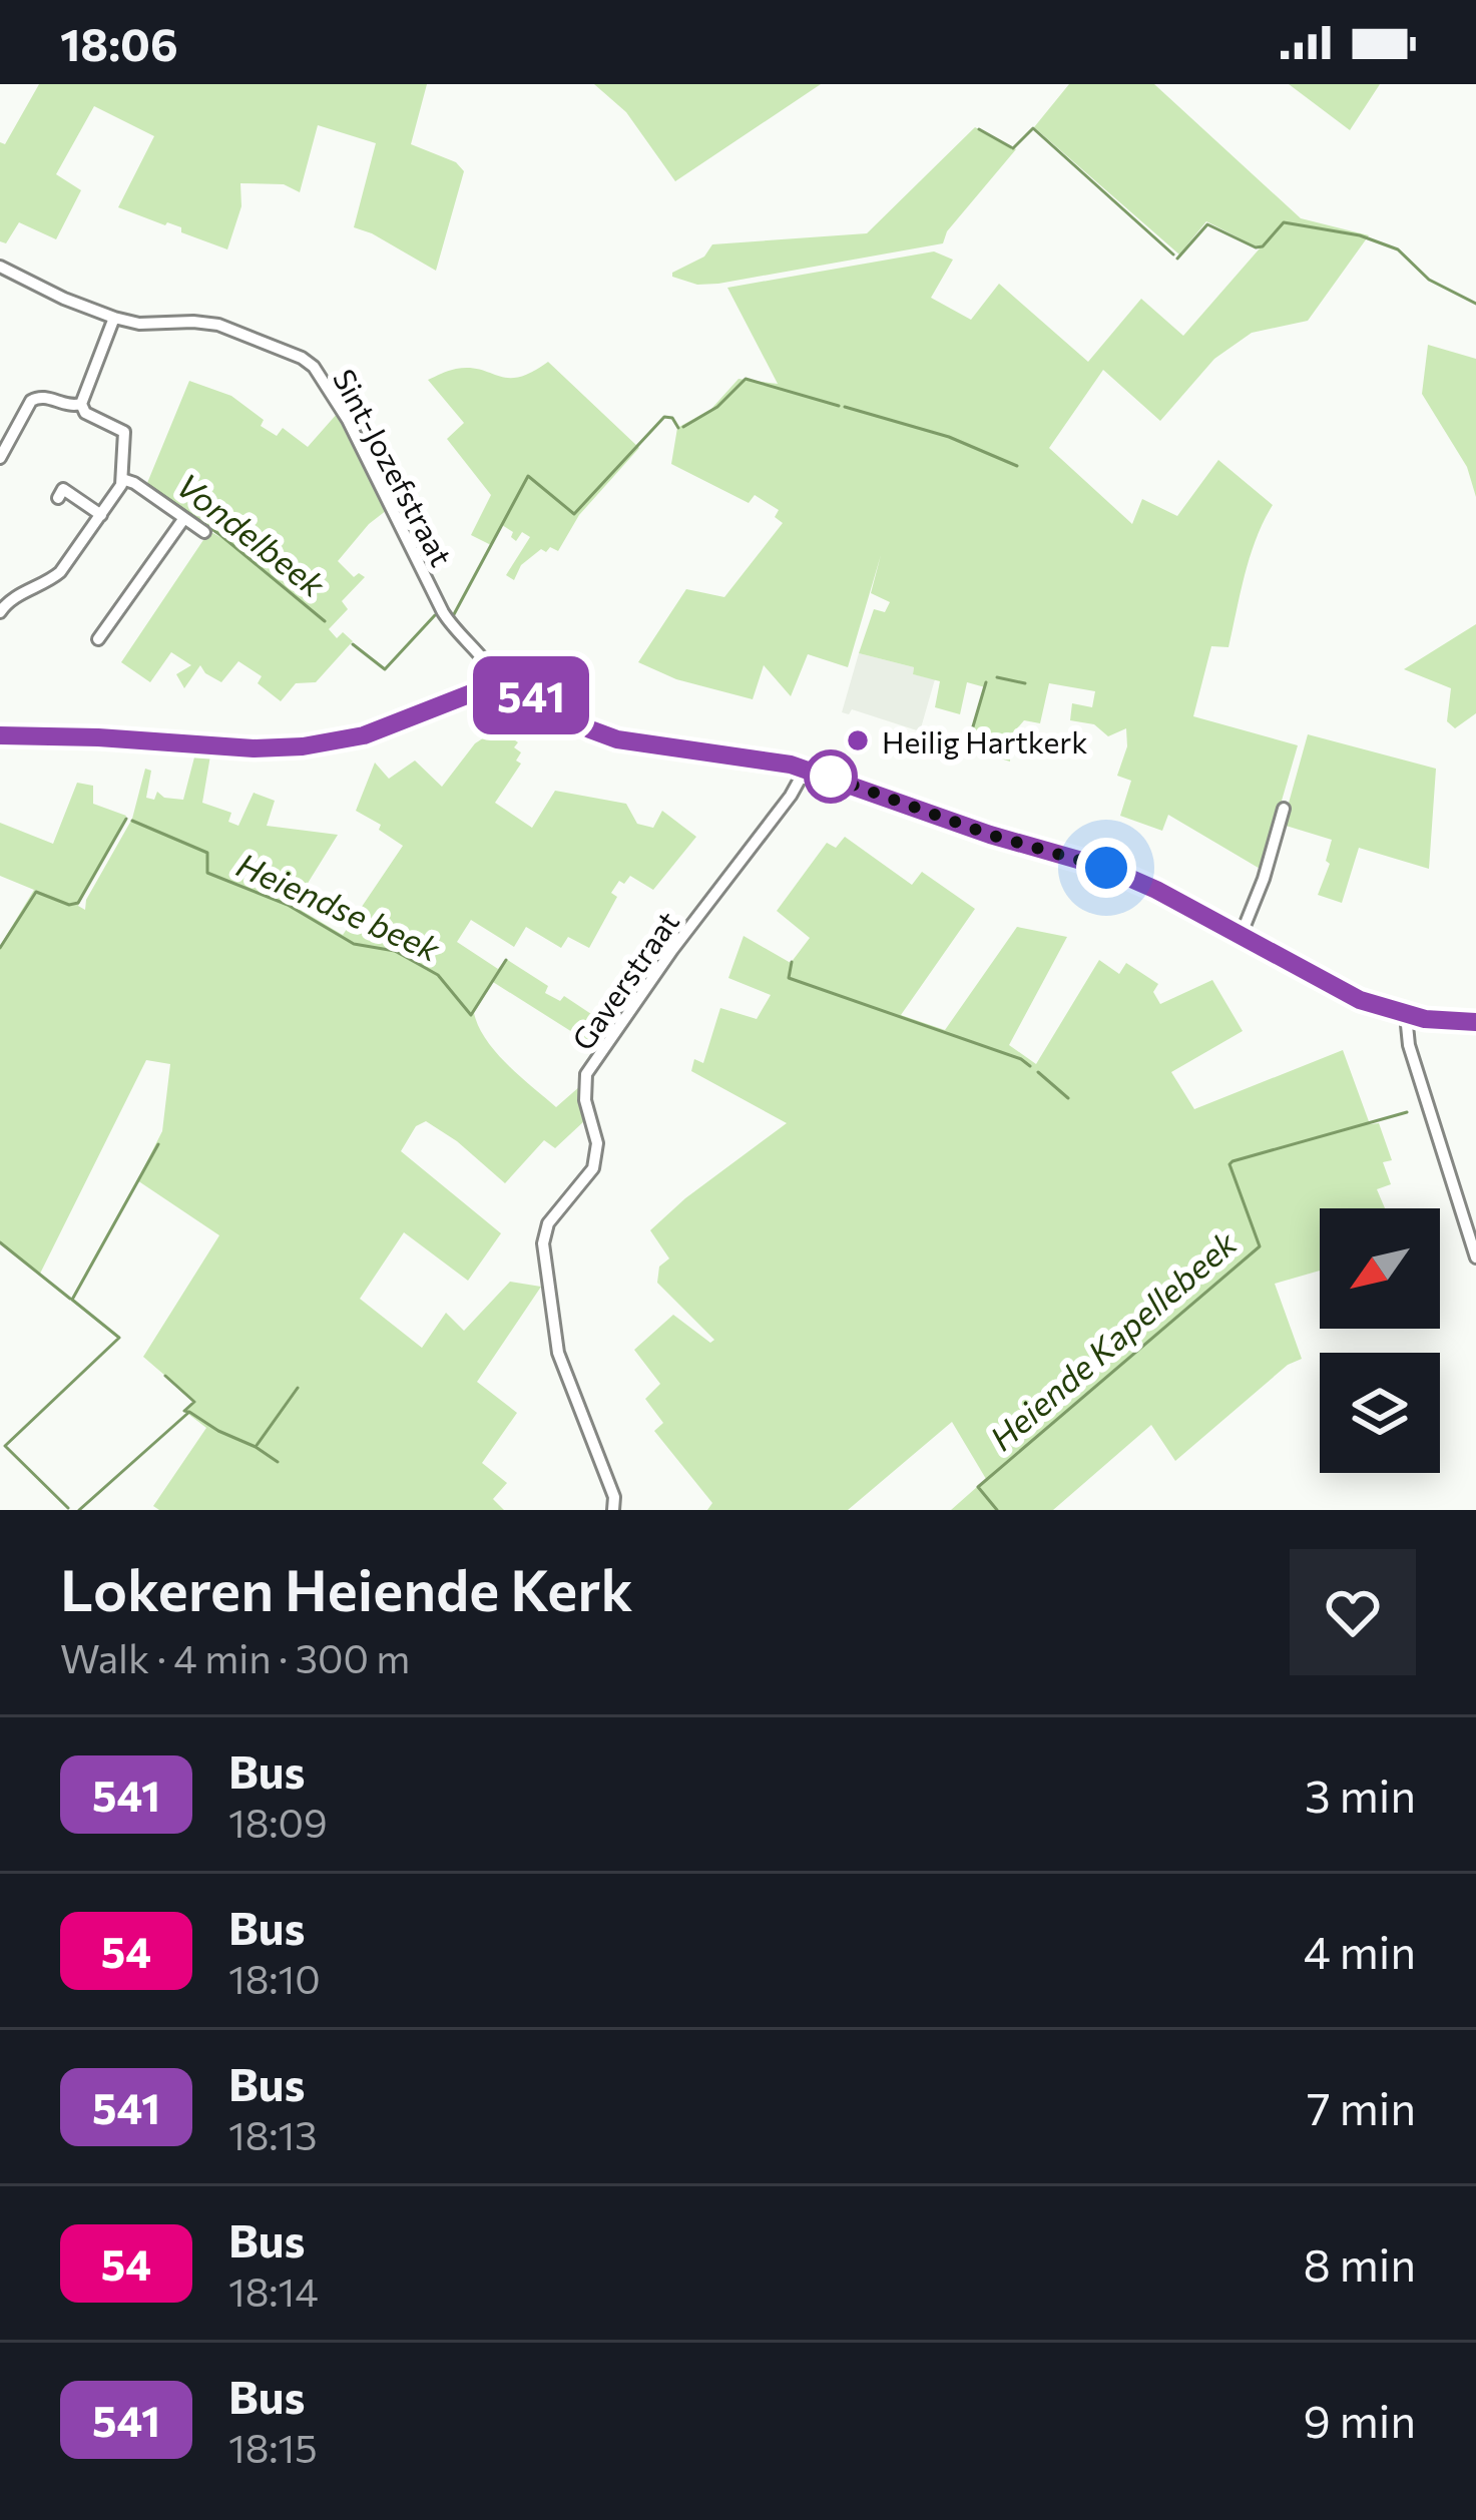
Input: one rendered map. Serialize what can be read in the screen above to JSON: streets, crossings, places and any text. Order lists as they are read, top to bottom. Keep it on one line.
{"streets":{"street":["Sint-Jozefstraat","Gaverstraat"]},"water":["Vondelbeek","Heiendse beek","Heiende Kapellebeek"],"places":["Heilig Hartkerk"],"lines":["bus line 541"],"north":"bottom left","page":{"status":"18:06","on_map":"541","heading":["Lokeren Heiende Kerk","Walk · 4 min · 300 m"],"list":[{"mark":"541","name":"Bus","note":"18:09","value":"3 min"},{"mark":"54","name":"Bus","note":"18:10","value":"4 min"},{"mark":"541","name":"Bus","note":"18:13","value":"7 min"},{"mark":"54","name":"Bus","note":"18:14","value":"8 min"},{"mark":"541","name":"Bus","note":"18:15","value":"9 min"}]}}
